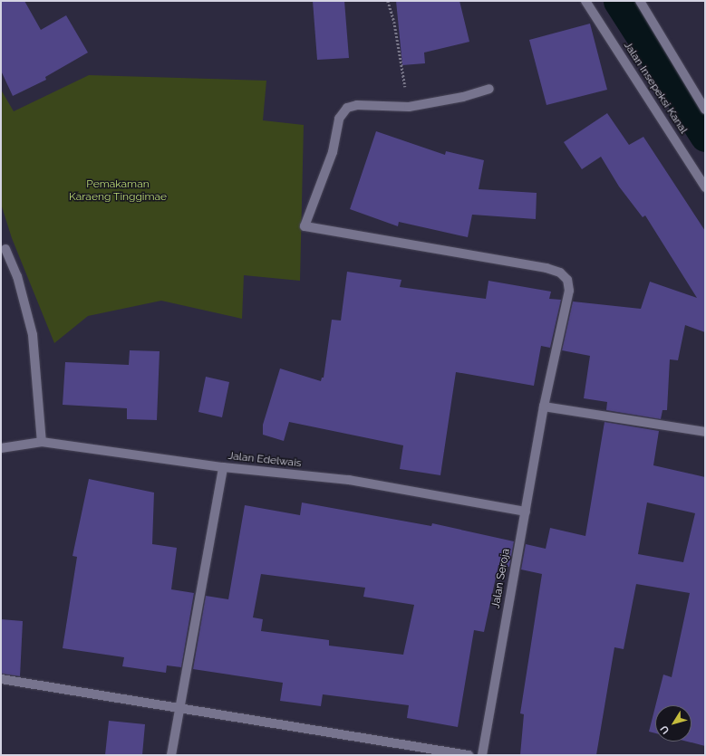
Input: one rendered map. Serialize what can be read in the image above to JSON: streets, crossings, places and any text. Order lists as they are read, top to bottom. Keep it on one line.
{"streets":{"street":["Jalan Insepeksi Kanal","Jalan Edelwais","Jalan Seroja"]},"crossings":[["Jalan Edelwais","Jalan Seroja"]],"parks":["Pemakaman Karaeng Tinggimae"],"north":"bottom left"}
